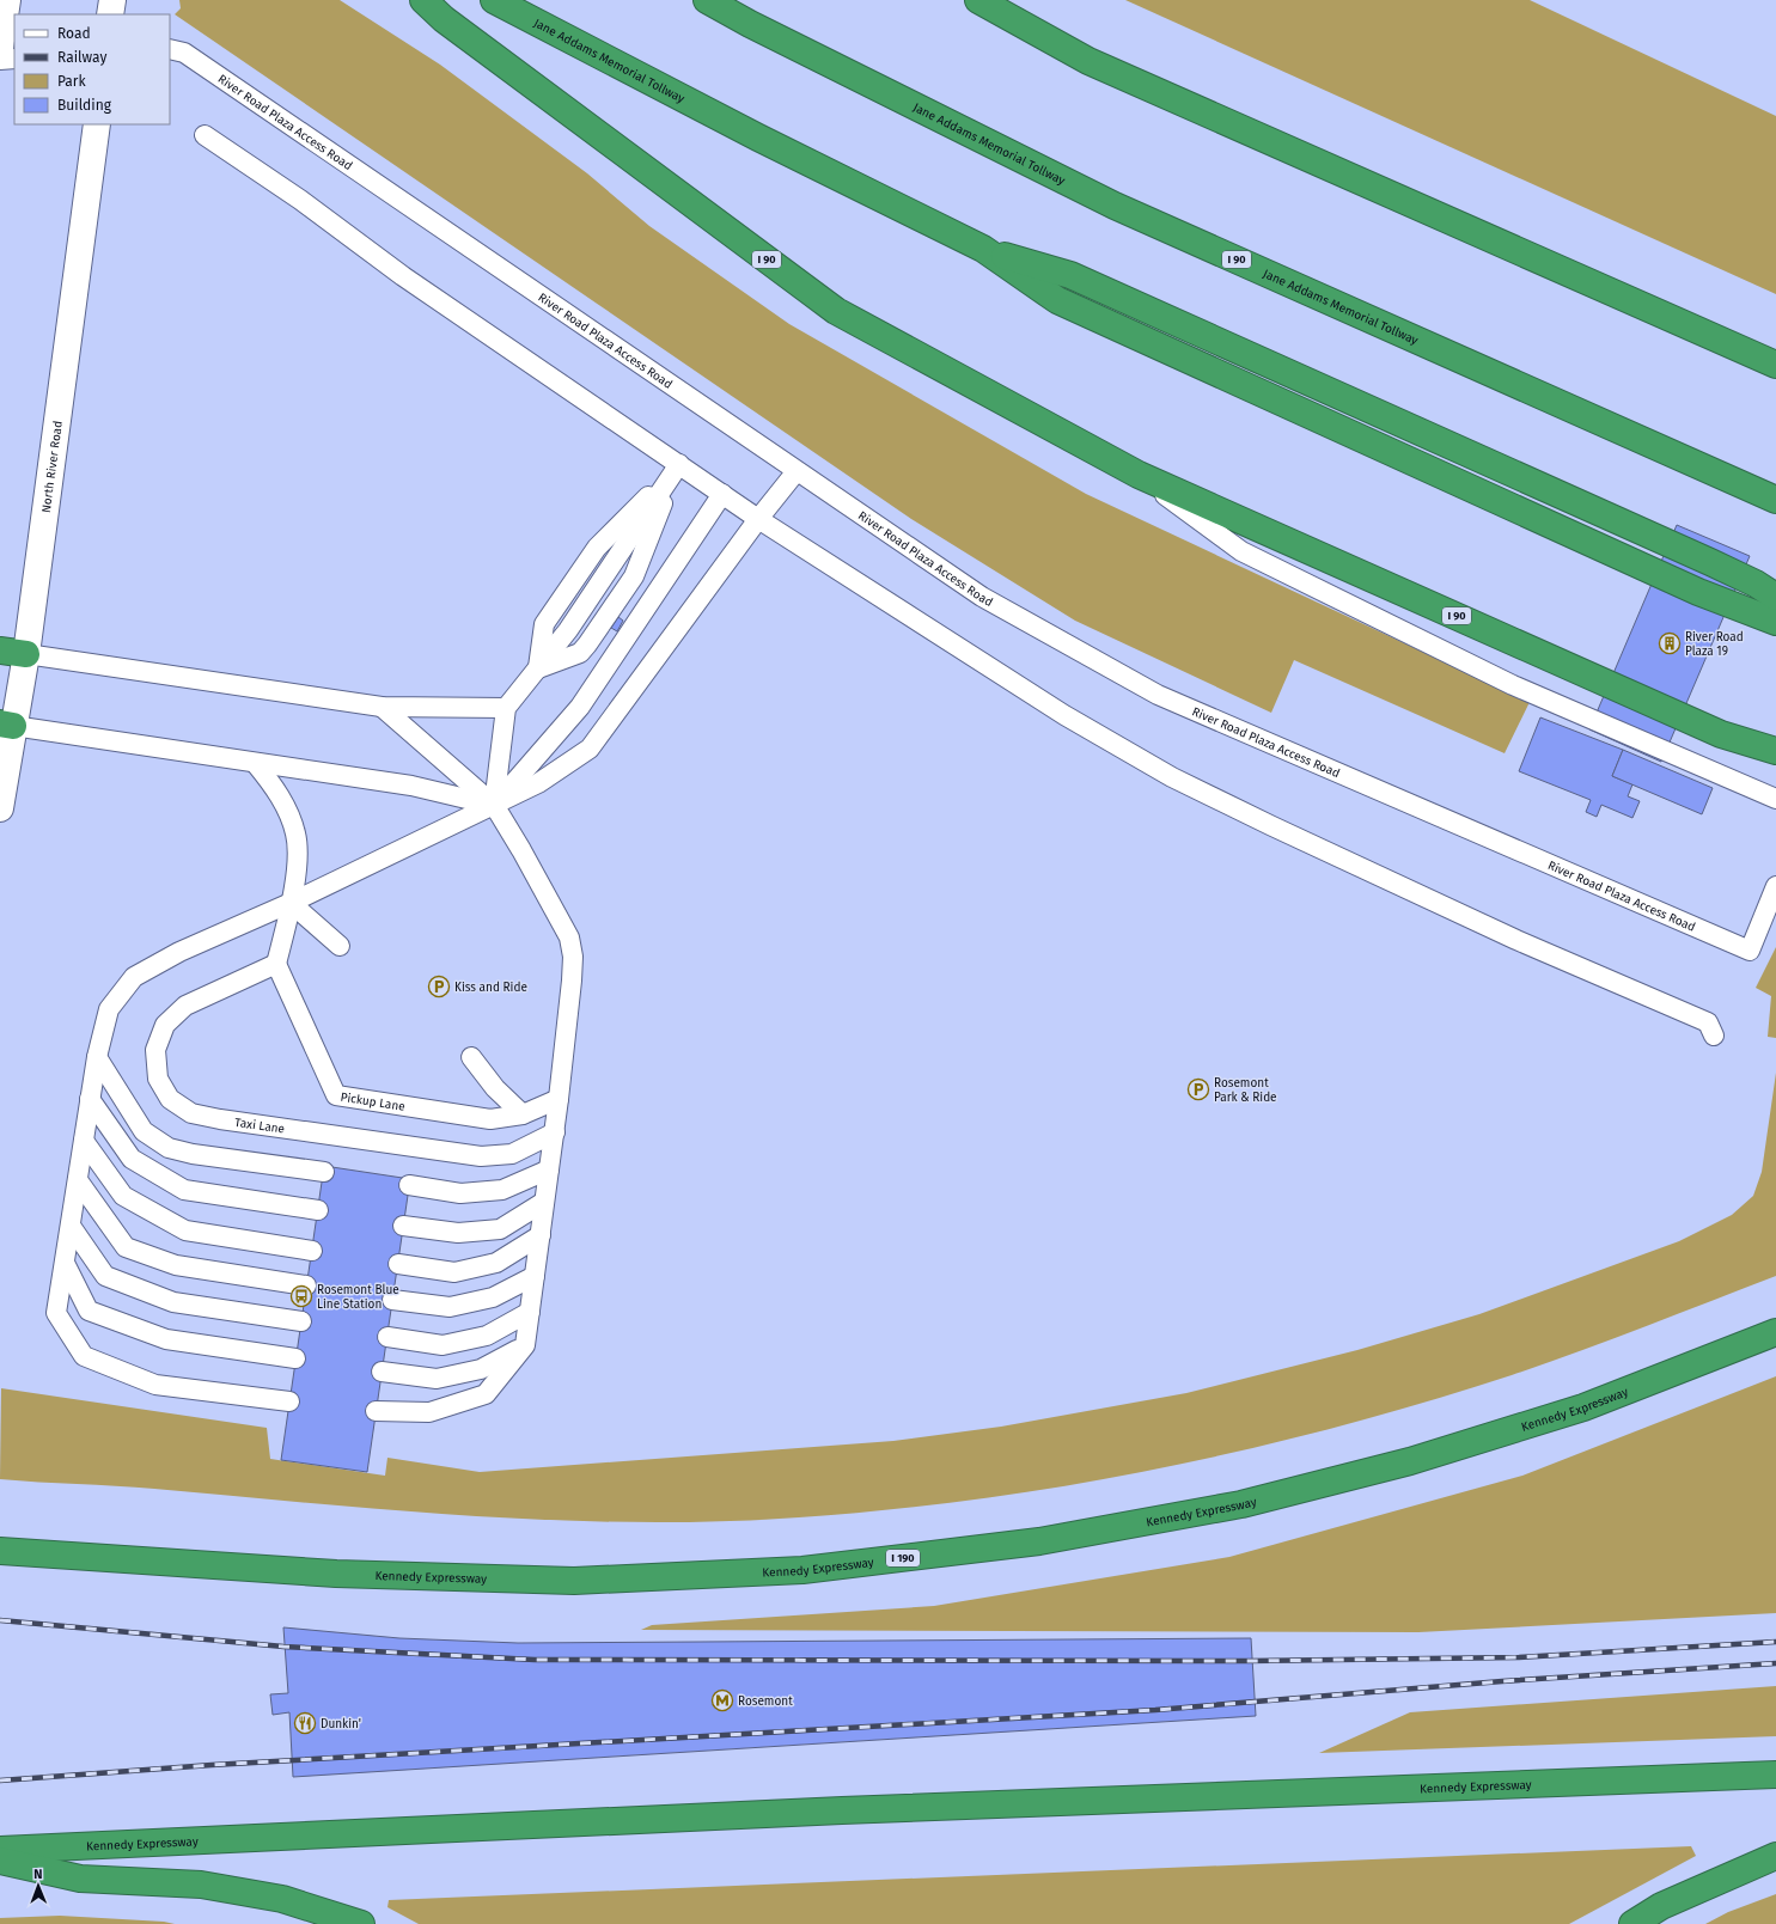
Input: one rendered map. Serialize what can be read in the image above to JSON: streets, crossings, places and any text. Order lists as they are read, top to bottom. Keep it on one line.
{"streets":{"highway":["Jane Addams Memorial Tollway","I 90","Kennedy Expressway","I 190"],"main road":["North River Road"],"lane":["River Road Plaza Access Road","Pickup Lane","Taxi Lane"]},"crossings":[["Pickup Lane","Taxi Lane"]],"places":{"building":["River Road Plaza 19"],"parking":["Kiss and Ride","Rosemont Park & Ride"],"bus stop":["Rosemont Blue Line Station"],"metro station":["Rosemont"],"restaurant":["Dunkin'"]},"legend":["Road","Railway","Park","Building"],"north":"top"}
